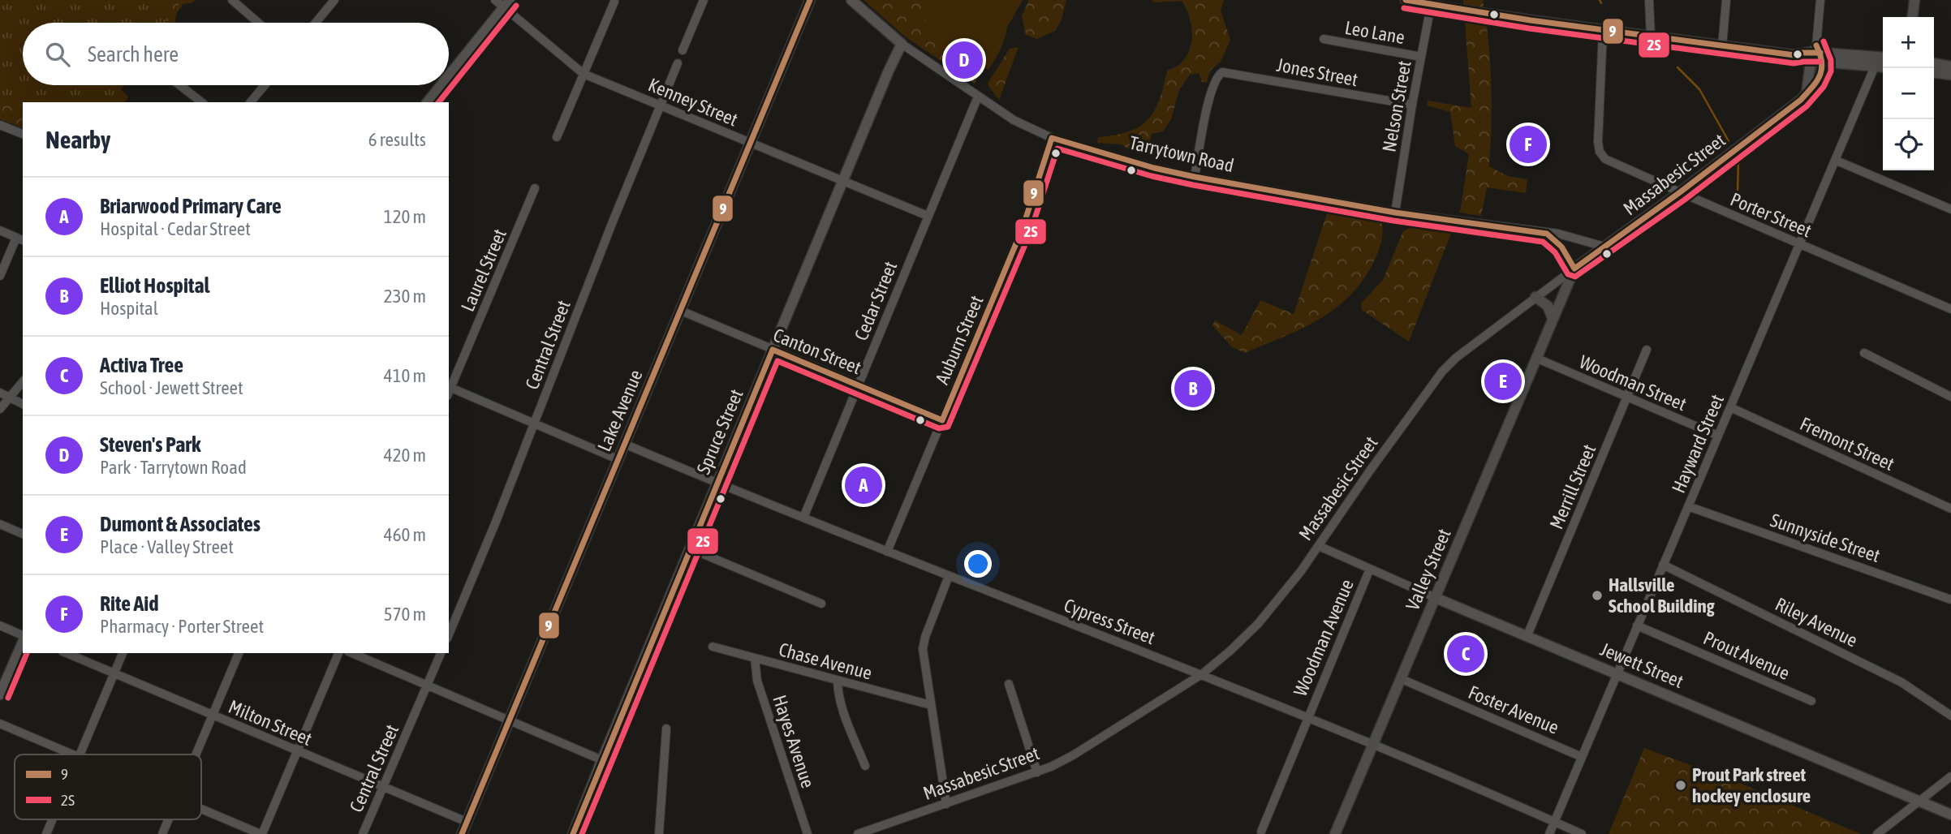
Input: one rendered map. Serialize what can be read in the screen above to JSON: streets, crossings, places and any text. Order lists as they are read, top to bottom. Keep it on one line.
{"streets":{"main road":["Massabesic Street","Valley Street"],"street":["Leo Lane","Jones Street","Kenney Street","Nelson Street","Tarrytown Road","Porter Street","Laurel Street","Cedar Street","Auburn Street","Central Street","Canton Street","Woodman Street","Lake Avenue","Spruce Street","Hayward Street","Fremont Street","Merrill Street","Sunnyside Street","Cypress Street","Riley Avenue","Woodman Avenue","Prout Avenue","Chase Avenue","Jewett Street","Foster Avenue","Milton Street","Hayes Avenue"]},"crossings":[["Leo Lane","Nelson Street"],["Jones Street","Nelson Street"],["Jones Street","Tarrytown Road"],["Kenney Street","Cedar Street"],["Kenney Street","Central Street"],["Kenney Street","Lake Avenue"],["Kenney Street","Spruce Street"],["Nelson Street","Tarrytown Road"],["Tarrytown Road","Massabesic Street"],["Tarrytown Road","Cedar Street"],["Tarrytown Road","Auburn Street"],["Tarrytown Road","Spruce Street"],["Massabesic Street","Porter Street"],["Massabesic Street","Valley Street"],["Massabesic Street","Cypress Street"],["Massabesic Street","Jewett Street"],["Porter Street","Hayward Street"],["Cedar Street","Canton Street"],["Cedar Street","Cypress Street"],["Auburn Street","Canton Street"],["Auburn Street","Cypress Street"],["Central Street","Milton Street"],["Canton Street","Lake Avenue"],["Canton Street","Spruce Street"],["Woodman Street","Hayward Street"],["Woodman Street","Merrill Street"],["Woodman Street","Valley Street"],["Lake Avenue","Cypress Street"],["Lake Avenue","Milton Street"],["Spruce Street","Cypress Street"],["Hayward Street","Fremont Street"],["Hayward Street","Sunnyside Street"],["Hayward Street","Cypress Street"],["Hayward Street","Riley Avenue"],["Hayward Street","Prout Avenue"],["Hayward Street","Jewett Street"],["Hayward Street","Foster Avenue"],["Merrill Street","Jewett Street"],["Valley Street","Cypress Street"],["Valley Street","Jewett Street"],["Valley Street","Foster Avenue"],["Cypress Street","Woodman Avenue"],["Woodman Avenue","Jewett Street"],["Chase Avenue","Hayes Avenue"]],"places":["Hallsville School Building","Prout Park street hockey enclosure"],"lines":["transit line 9","transit line 2S"],"legend":["9","2S"],"page":{"map_buttons":["+","−"],"search":"Search here","pins":["D","F","E","B","A","C"],"heading":["Nearby","6 results"],"list":[{"mark":"A","name":"Briarwood Primary Care","note":"Hospital · Cedar Street","value":"120 m"},{"mark":"B","name":"Elliot Hospital","note":"Hospital","value":"230 m"},{"mark":"C","name":"Activa Tree","note":"School · Jewett Street","value":"410 m"},{"mark":"D","name":"Steven's Park","note":"Park · Tarrytown Road","value":"420 m"},{"mark":"E","name":"Dumont & Associates","note":"Place · Valley Street","value":"460 m"},{"mark":"F","name":"Rite Aid","note":"Pharmacy · Porter Street","value":"570 m"}]}}
